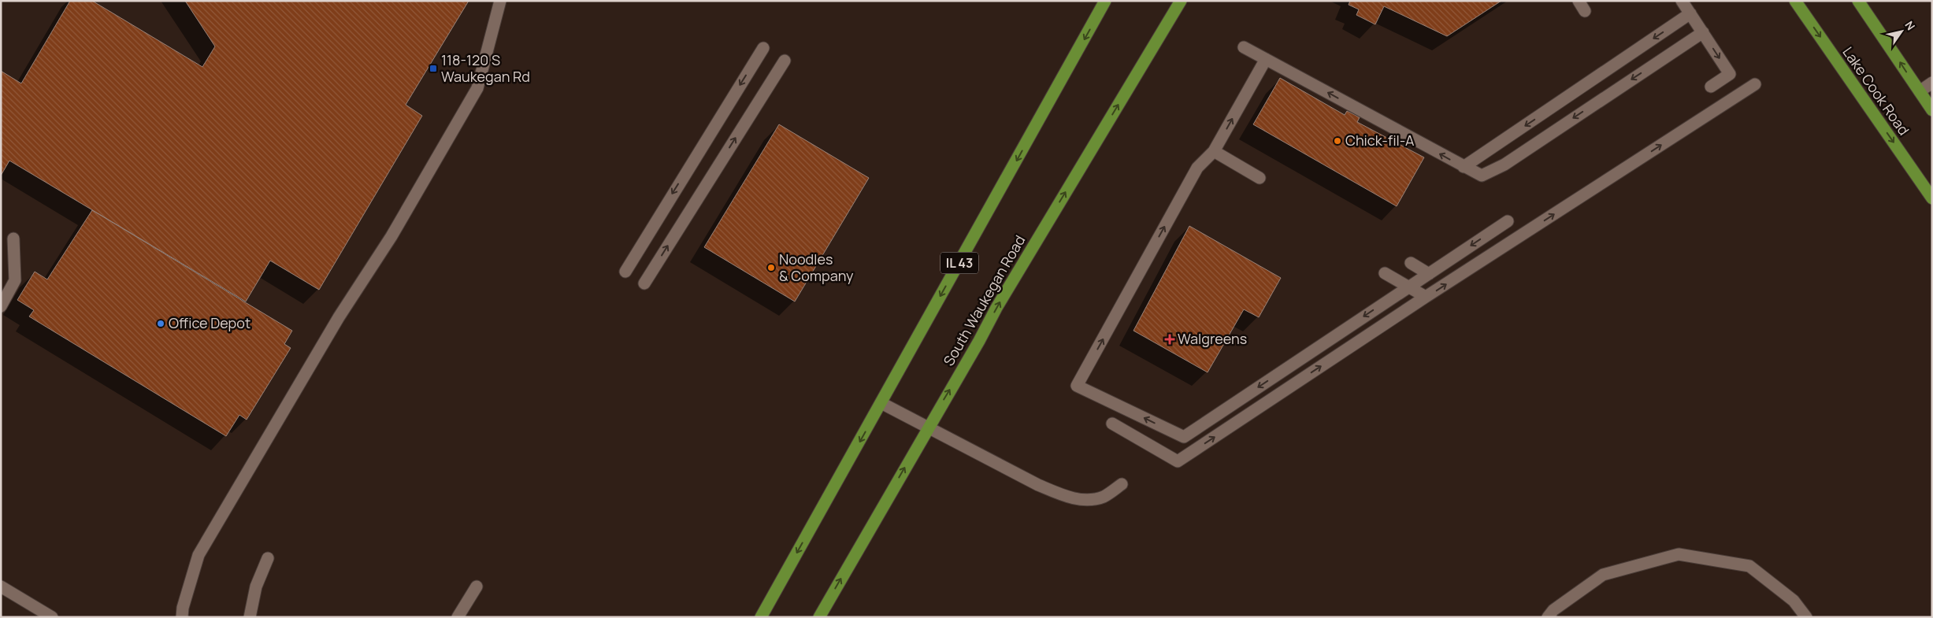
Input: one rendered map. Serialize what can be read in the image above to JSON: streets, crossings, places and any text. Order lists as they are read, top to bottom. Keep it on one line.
{"streets":{"main road":["Lake Cook Road","IL 43","South Waukegan Road"]},"places":{"transit":["118-120 S Waukegan Rd"],"other":["Chick-fil-A","Noodles & Company","Office Depot"],"health":["Walgreens"]},"north":"top right"}
